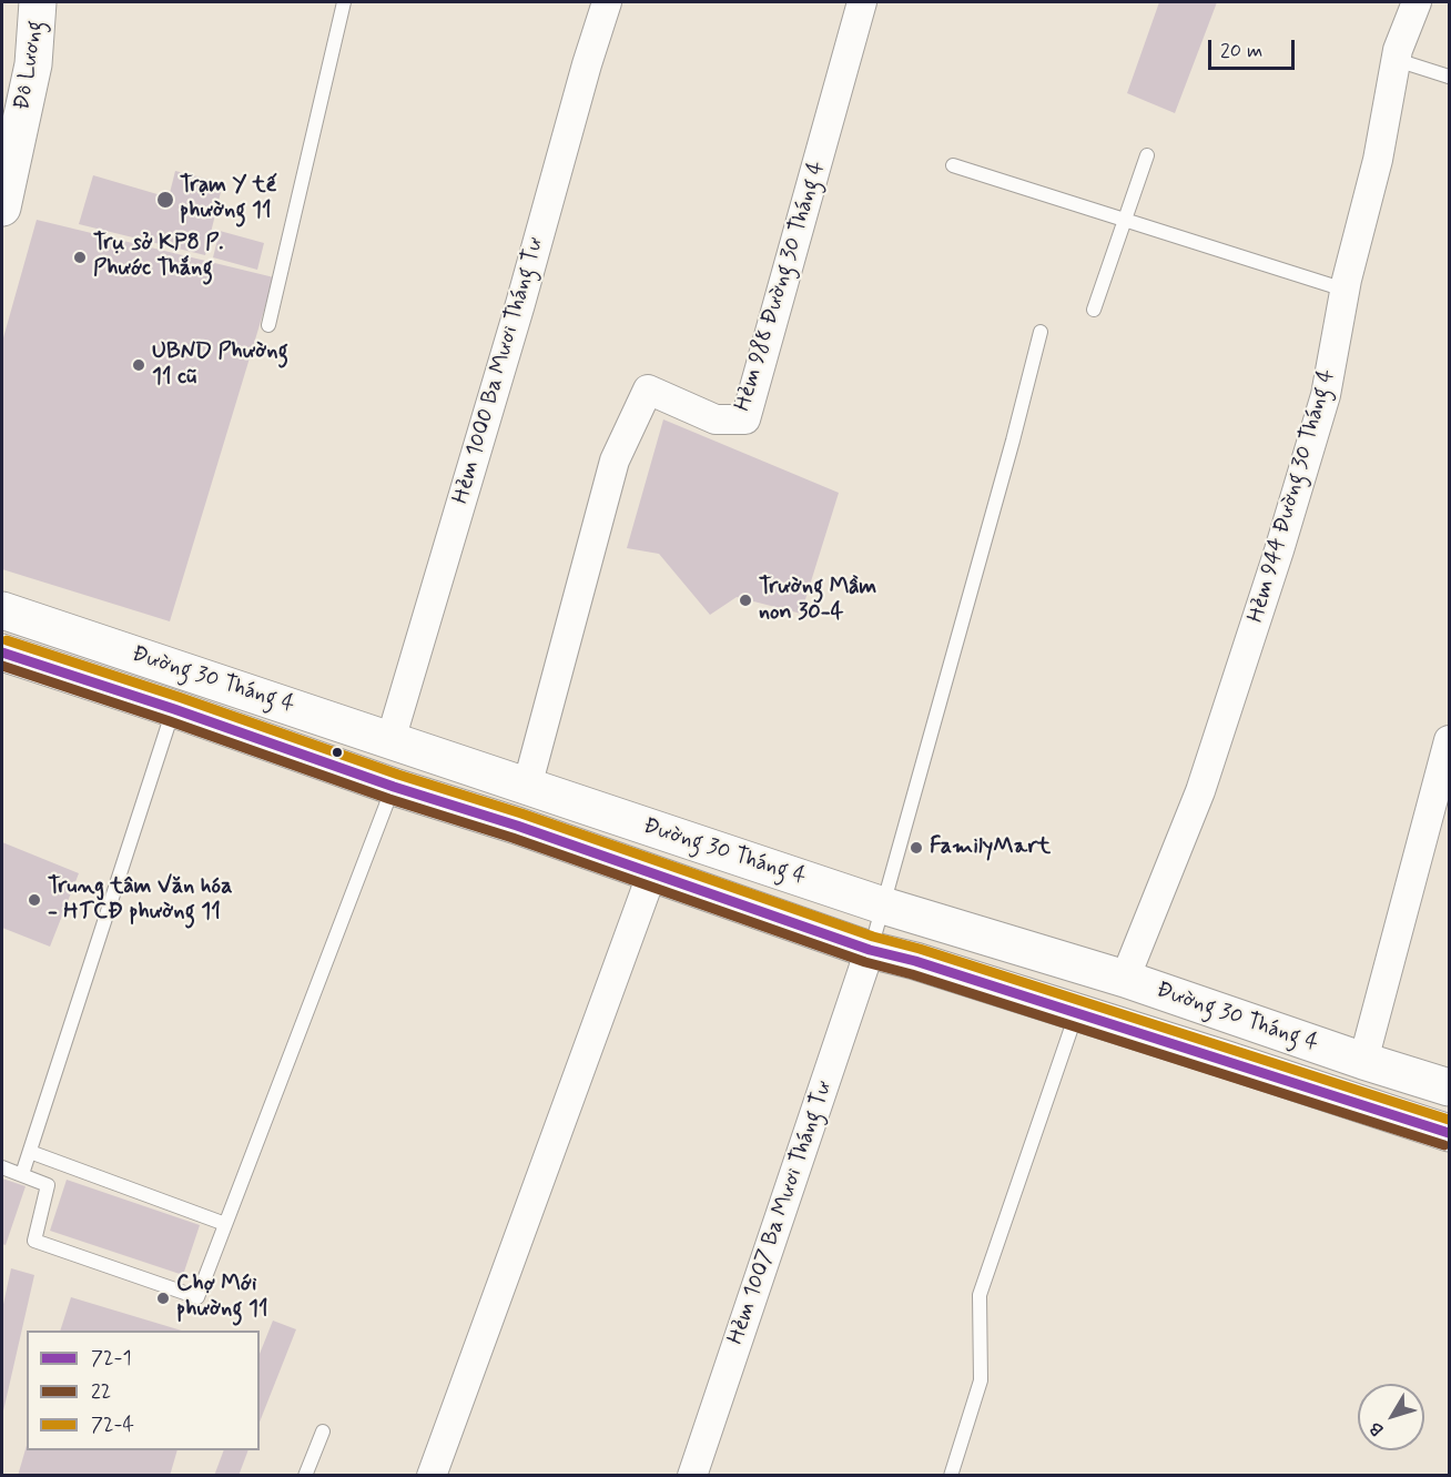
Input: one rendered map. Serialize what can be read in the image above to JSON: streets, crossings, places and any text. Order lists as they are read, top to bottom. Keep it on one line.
{"streets":{"main road":["Đô Lương","Đường 30 Tháng 4"],"street":["Hẻm 988 Đường 30 Tháng 4","Hẻm 1000 Ba Mươi Tháng Tư","Hẻm 944 Đường 30 Tháng 4","Hẻm 1007 Ba Mươi Tháng Tư"]},"crossings":[["Hẻm 988 Đường 30 Tháng 4","Đường 30 Tháng 4"],["Hẻm 1000 Ba Mươi Tháng Tư","Đường 30 Tháng 4"],["Hẻm 944 Đường 30 Tháng 4","Đường 30 Tháng 4"],["Đường 30 Tháng 4","Hẻm 1007 Ba Mươi Tháng Tư"]],"places":["Trạm Y tế phường 11","Trụ sở KP8 P. Phước Thắng","UBND Phường 11 cũ","Trường Mầm non 30-4","FamilyMart","Trung tâm Văn hóa - HTCĐ phường 11","Chợ Mới phường 11"],"lines":["transit line 72-4","transit line 72-1","transit line 22"],"legend":["72-1","22","72-4"],"scale_bar":"20 m","north":"bottom left"}
